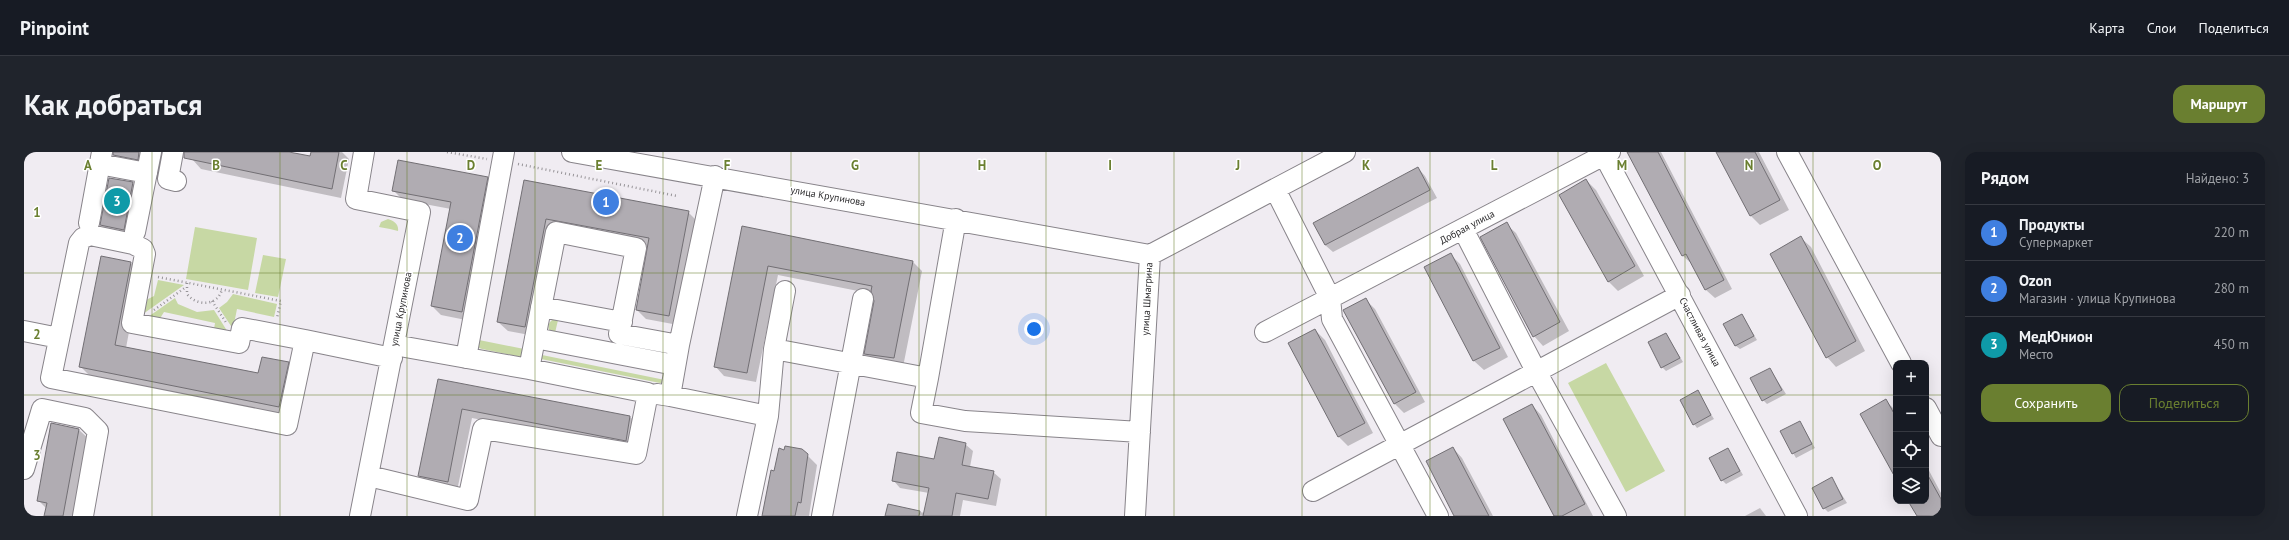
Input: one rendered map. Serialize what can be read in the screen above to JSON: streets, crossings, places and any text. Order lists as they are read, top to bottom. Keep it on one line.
{"streets":{"street":["улица Крупинова","Добрая улица","улица Шмагрина","Счастливая улица"]},"crossings":[["улица Крупинова","улица Шмагрина"],["Добрая улица","Счастливая улица"]],"page":{"header":"Pinpoint","nav":["Карта","Слои","Поделиться"],"buttons":["Маршрут",["Сохранить","Поделиться"]],"title":"Как добраться","heading":["Рядом","Найдено: 3"],"pins":["3","1","2"],"list":[{"mark":"1","name":"Продукты","note":"Супермаркет","value":"220 m"},{"mark":"2","name":"Ozon","note":"Магазин · улица Крупинова","value":"280 m"},{"mark":"3","name":"МедЮнион","note":"Место","value":"450 m"}],"map_buttons":["+","−"]},"grid":{"columns":["A","B","C","D","E","F","G","H","I","J","K","L","M","N","O"],"rows":["1","2","3"]}}
